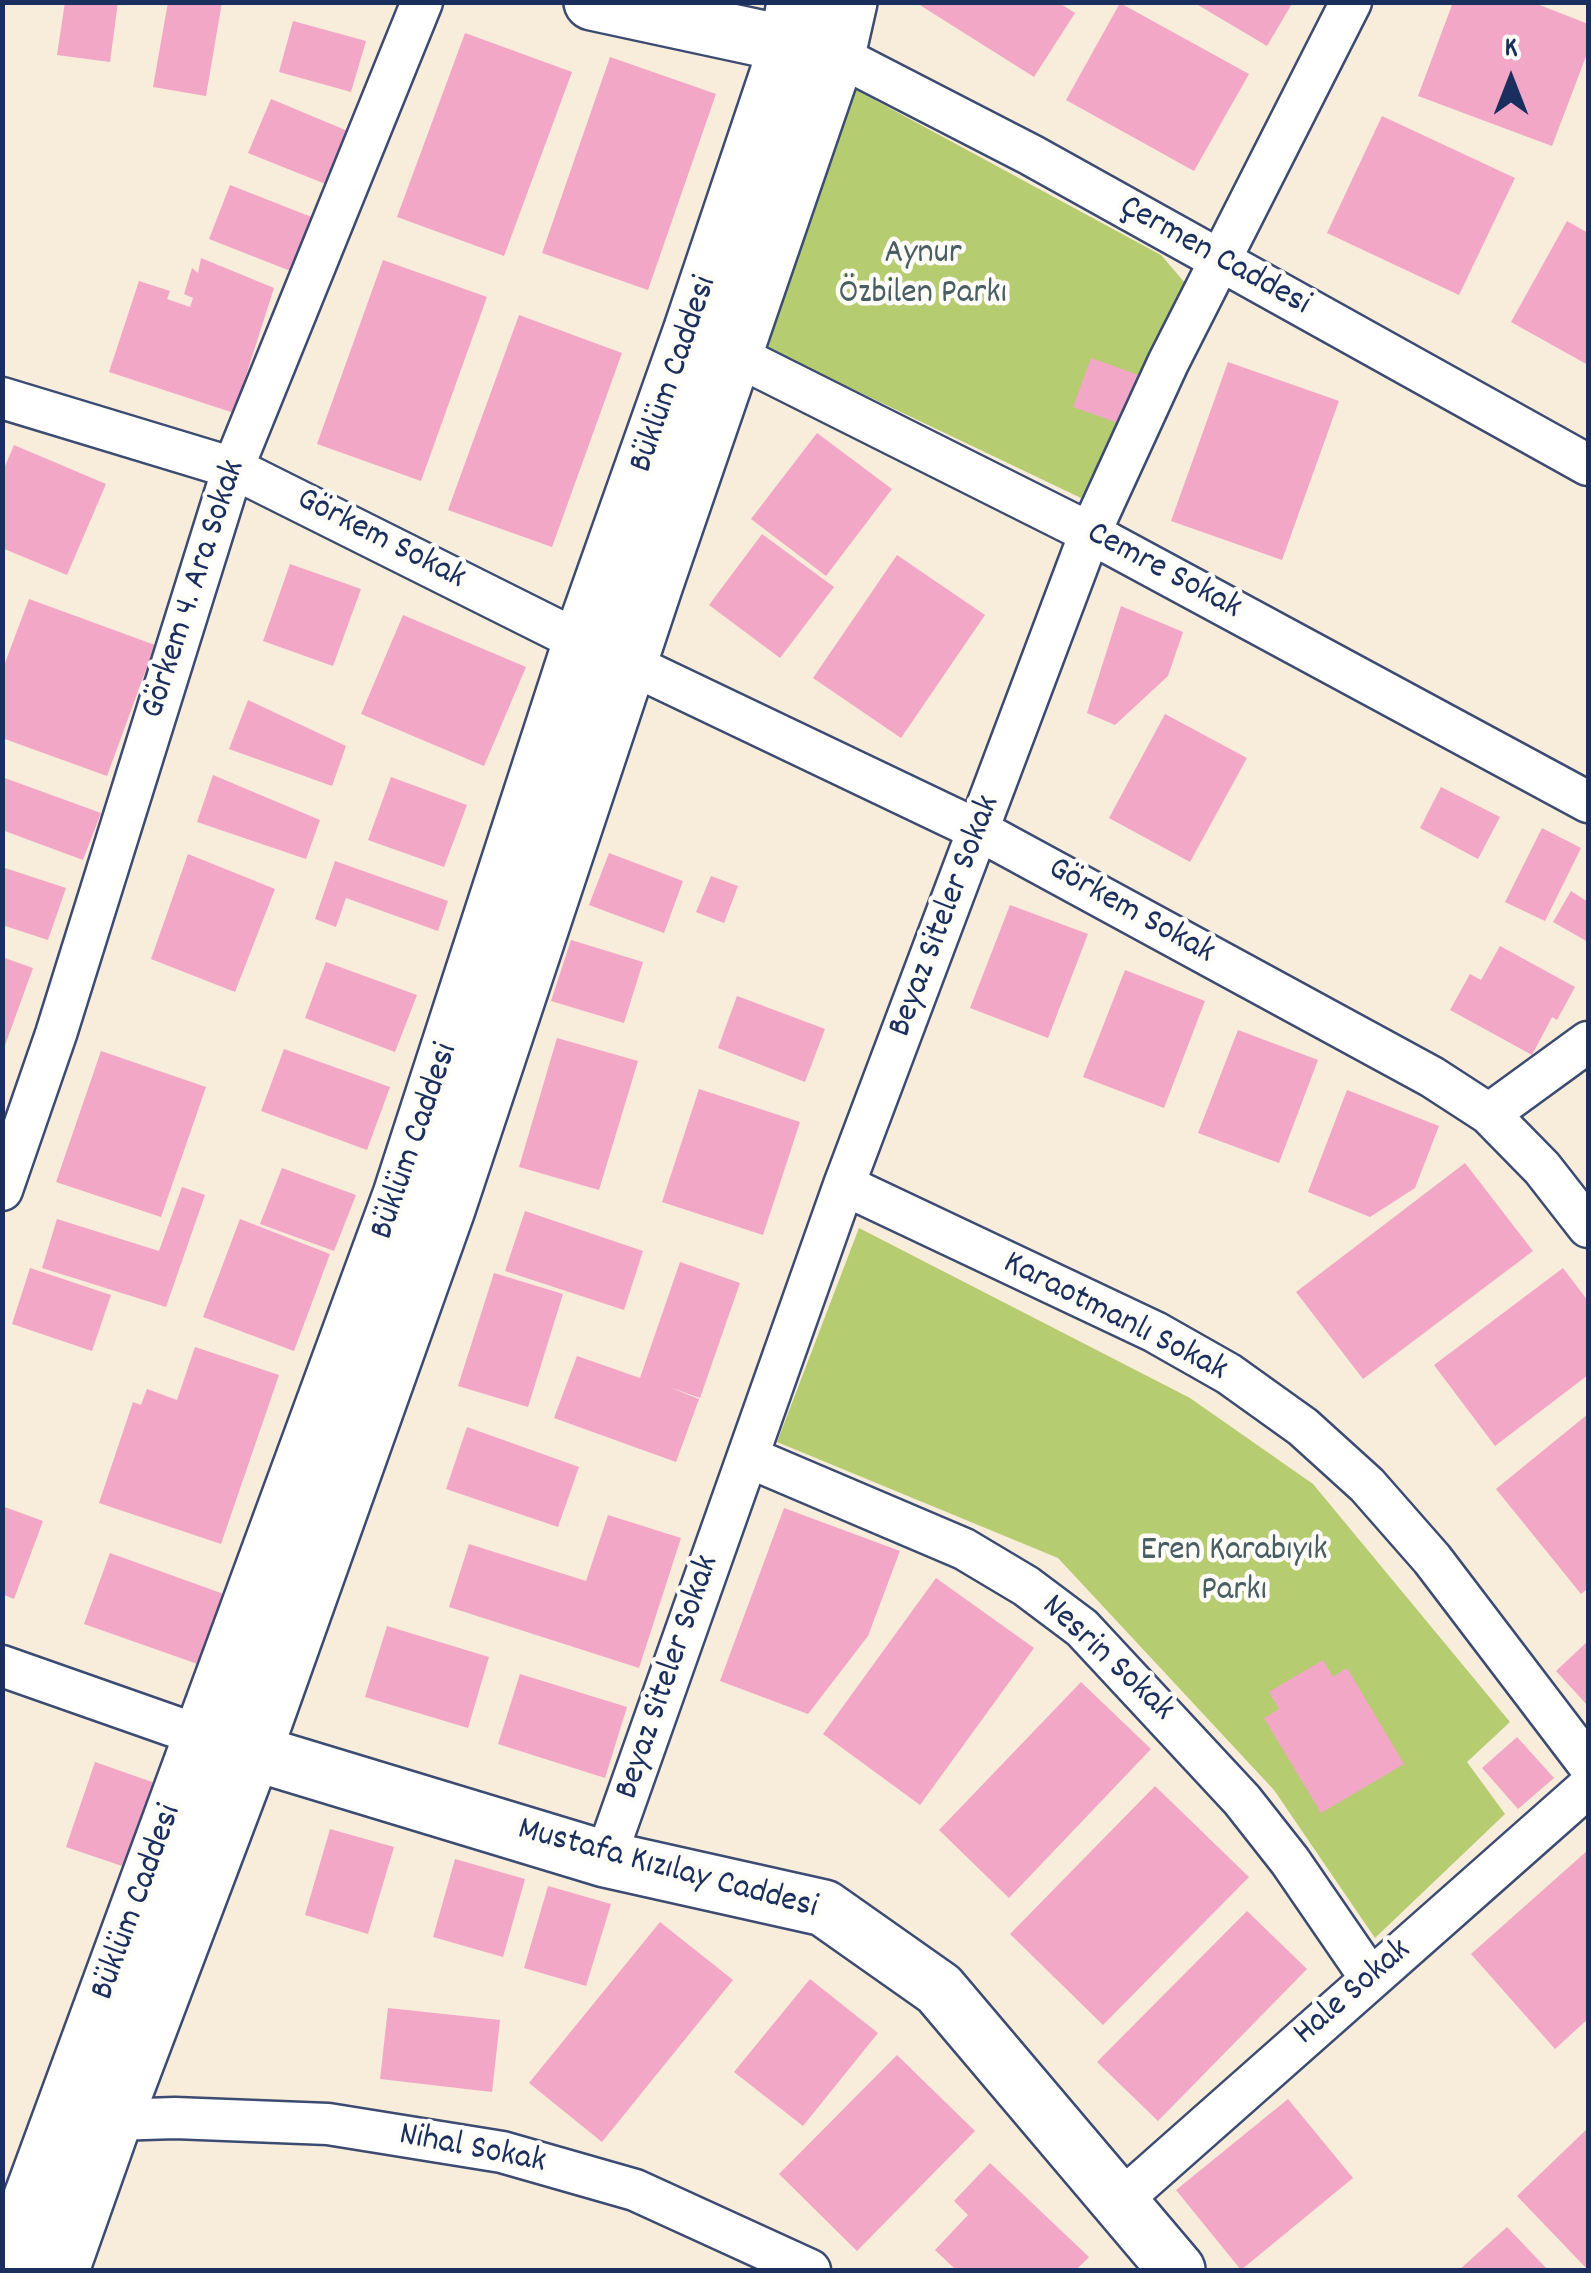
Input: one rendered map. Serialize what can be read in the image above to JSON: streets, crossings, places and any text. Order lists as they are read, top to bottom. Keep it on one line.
{"streets":{"main road":["Çermen Caddesi","Büklüm Caddesi","Mustafa Kızılay Caddesi"],"street":["Görkem Sokak","Cemre Sokak","Görkem 4. Ara Sokak","Beyaz Siteler Sokak","Karaotmanlı Sokak","Nesrin Sokak","Hale Sokak","Nihal Sokak"]},"crossings":[["Çermen Caddesi","Büklüm Caddesi"],["Çermen Caddesi","Beyaz Siteler Sokak"],["Büklüm Caddesi","Görkem Sokak"],["Büklüm Caddesi","Cemre Sokak"],["Büklüm Caddesi","Mustafa Kızılay Caddesi"],["Büklüm Caddesi","Nihal Sokak"],["Görkem Sokak","Görkem 4. Ara Sokak"],["Görkem Sokak","Beyaz Siteler Sokak"],["Cemre Sokak","Beyaz Siteler Sokak"],["Beyaz Siteler Sokak","Karaotmanlı Sokak"],["Beyaz Siteler Sokak","Nesrin Sokak"],["Beyaz Siteler Sokak","Mustafa Kızılay Caddesi"],["Nesrin Sokak","Hale Sokak"],["Mustafa Kızılay Caddesi","Hale Sokak"]],"parks":["Aynur Özbilen Parkı","Eren Karabıyık Parkı"],"north":"top"}
